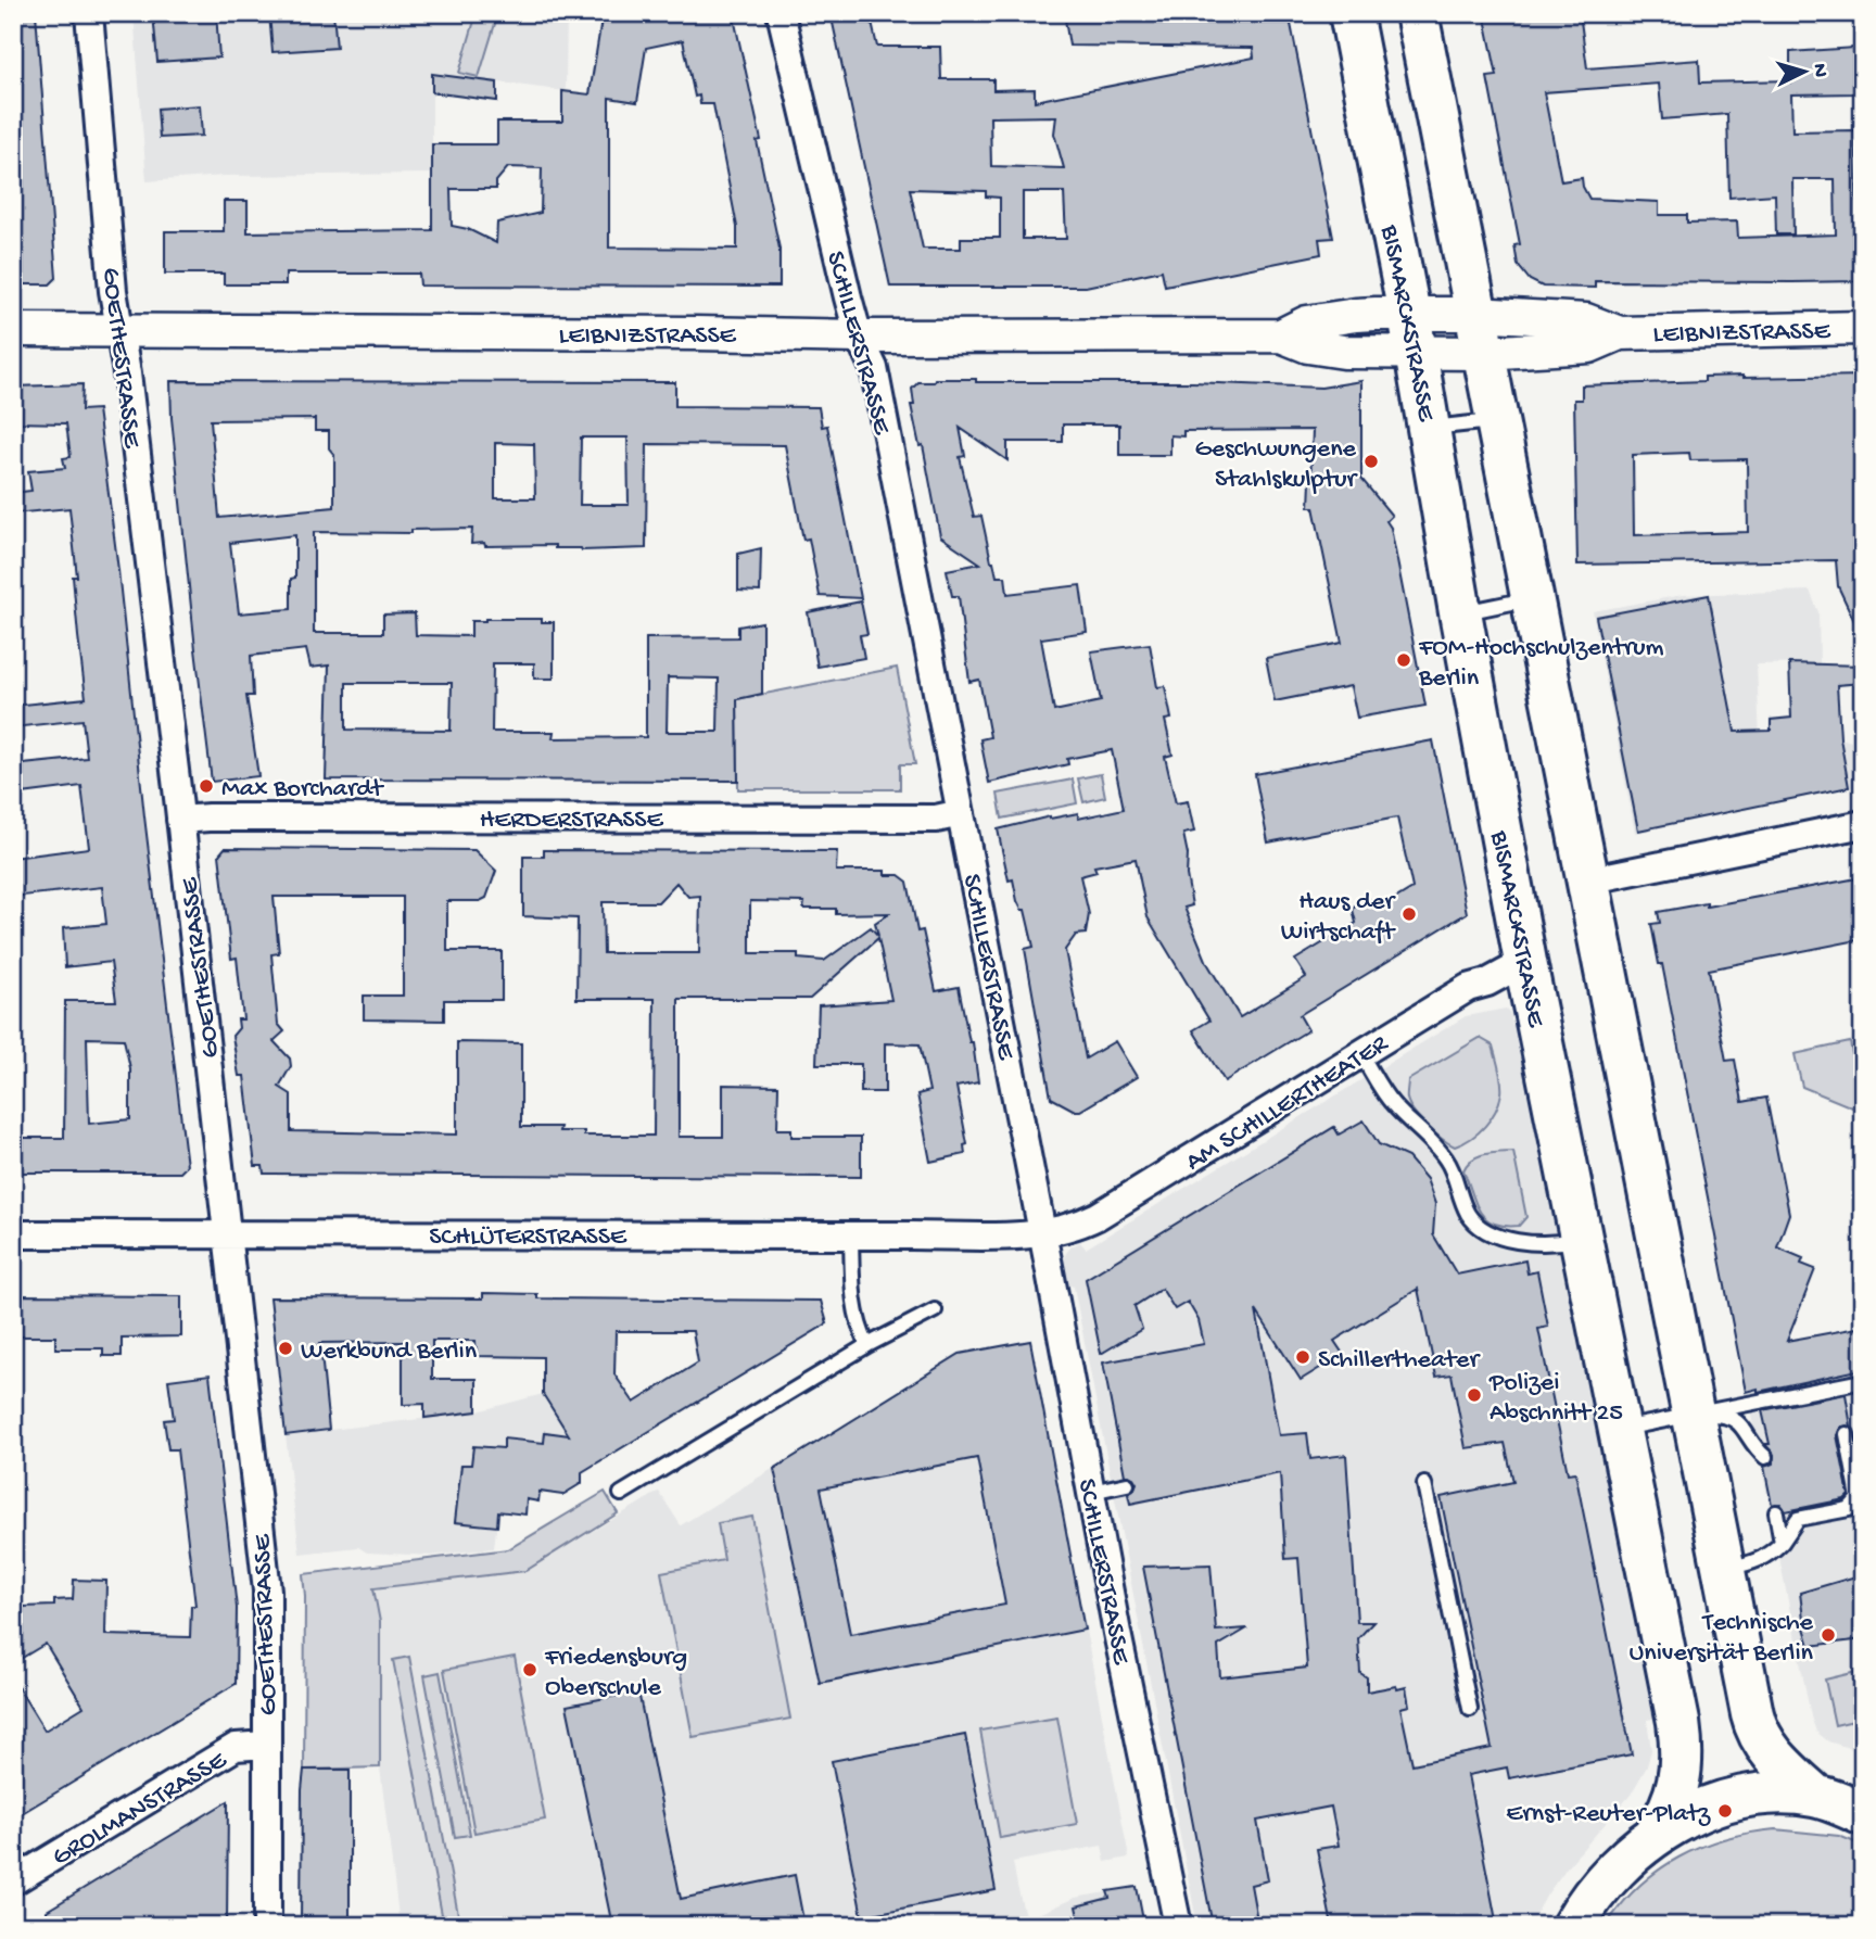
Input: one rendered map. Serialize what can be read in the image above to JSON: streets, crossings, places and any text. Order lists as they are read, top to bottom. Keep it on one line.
{"streets":{"main road":["BISMARCKSTRASSE"],"street":["LEIBNIZSTRASSE","SCHILLERSTRASSE","GOETHESTRASSE","HERDERSTRASSE","AM SCHILLERTHEATER","SCHLÜTERSTRASSE","GROLMANSTRASSE"]},"crossings":[["BISMARCKSTRASSE","LEIBNIZSTRASSE"],["BISMARCKSTRASSE","AM SCHILLERTHEATER"],["LEIBNIZSTRASSE","SCHILLERSTRASSE"],["LEIBNIZSTRASSE","GOETHESTRASSE"],["SCHILLERSTRASSE","HERDERSTRASSE"],["SCHILLERSTRASSE","AM SCHILLERTHEATER"],["SCHILLERSTRASSE","SCHLÜTERSTRASSE"],["GOETHESTRASSE","HERDERSTRASSE"],["GOETHESTRASSE","SCHLÜTERSTRASSE"],["GOETHESTRASSE","GROLMANSTRASSE"],["AM SCHILLERTHEATER","SCHLÜTERSTRASSE"]],"places":["Geschwungene Stahlskulptur","FOM-Hochschulzentrum Berlin","Max Borchardt","Haus der Wirtschaft","Werkbund Berlin","Schillertheater","Polizei Abschnitt 25","Technische Universität Berlin","Friedensburg Oberschule","Ernst-Reuter-Platz"],"north":"right"}
